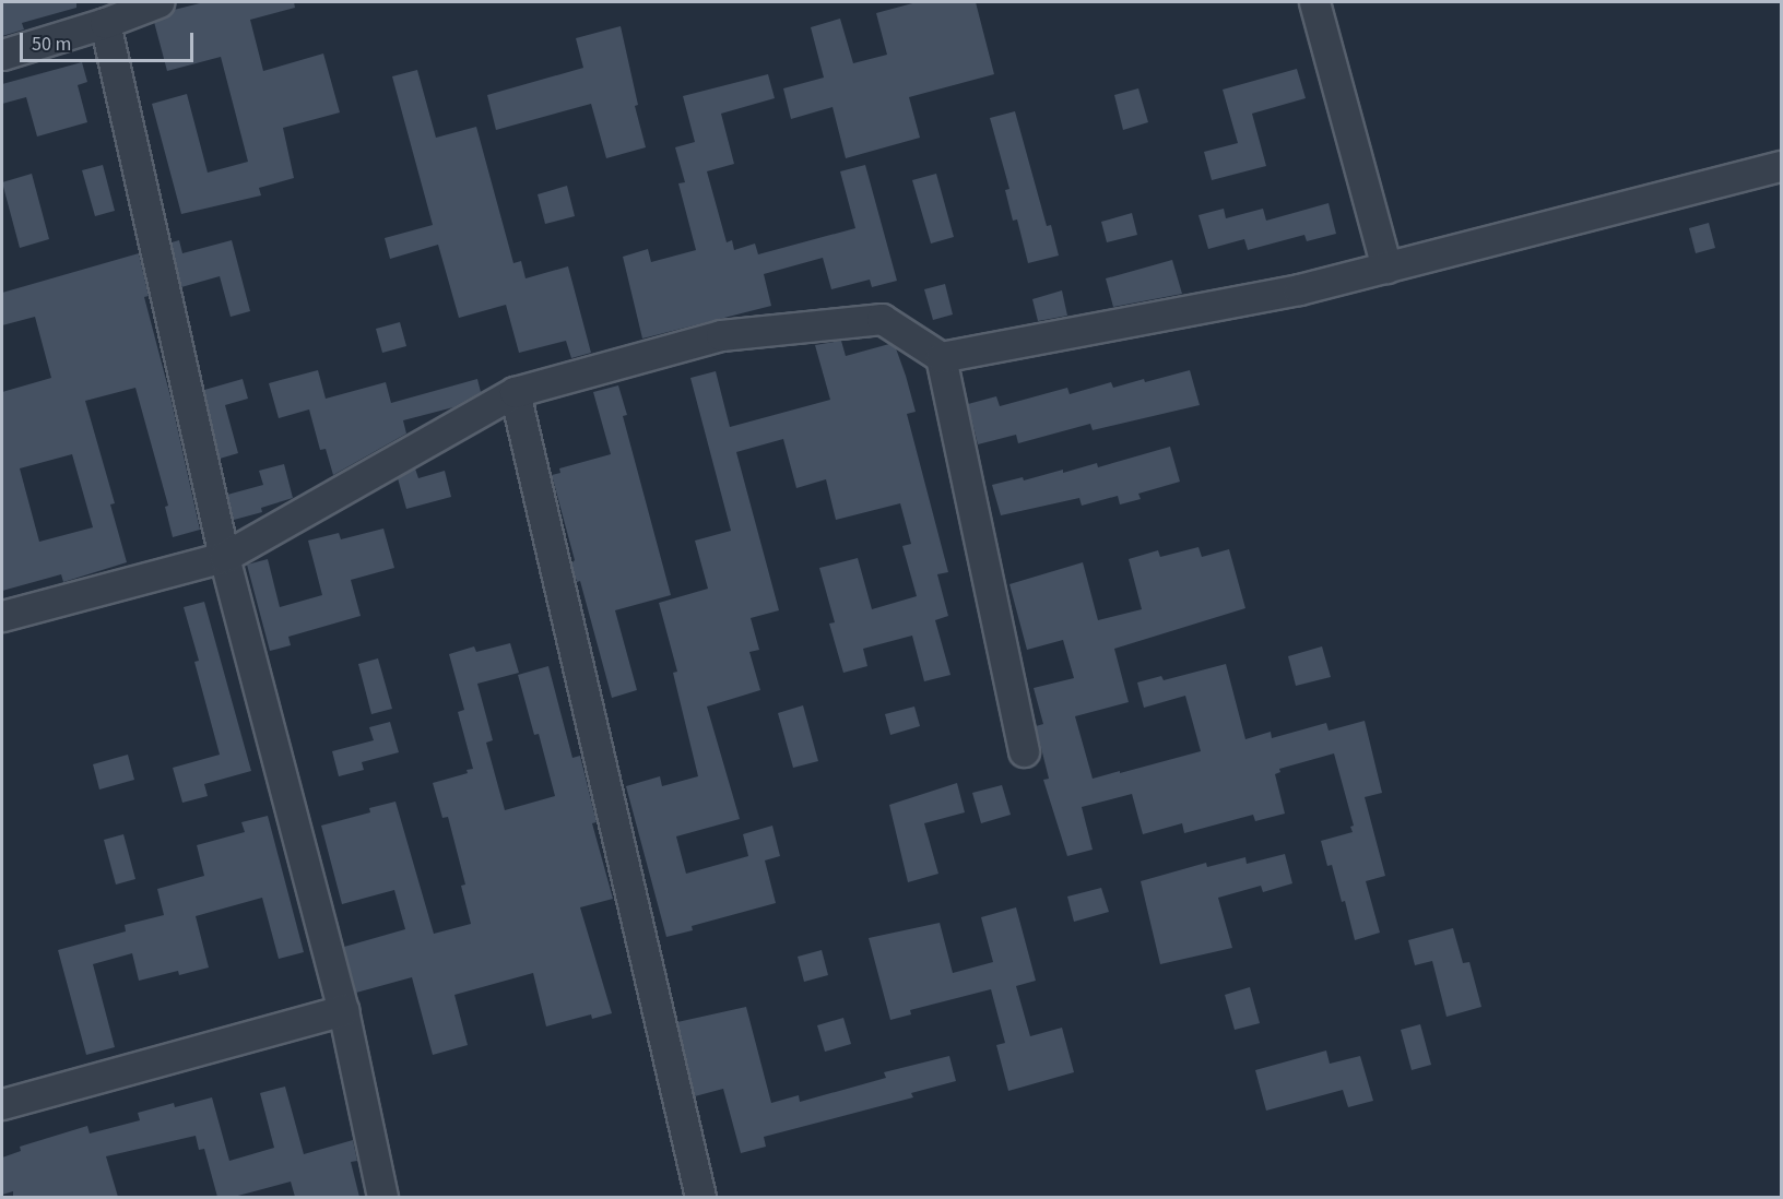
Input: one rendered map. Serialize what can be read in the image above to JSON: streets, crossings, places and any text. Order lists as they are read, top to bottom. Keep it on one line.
{"scale_bar":"50 m"}
